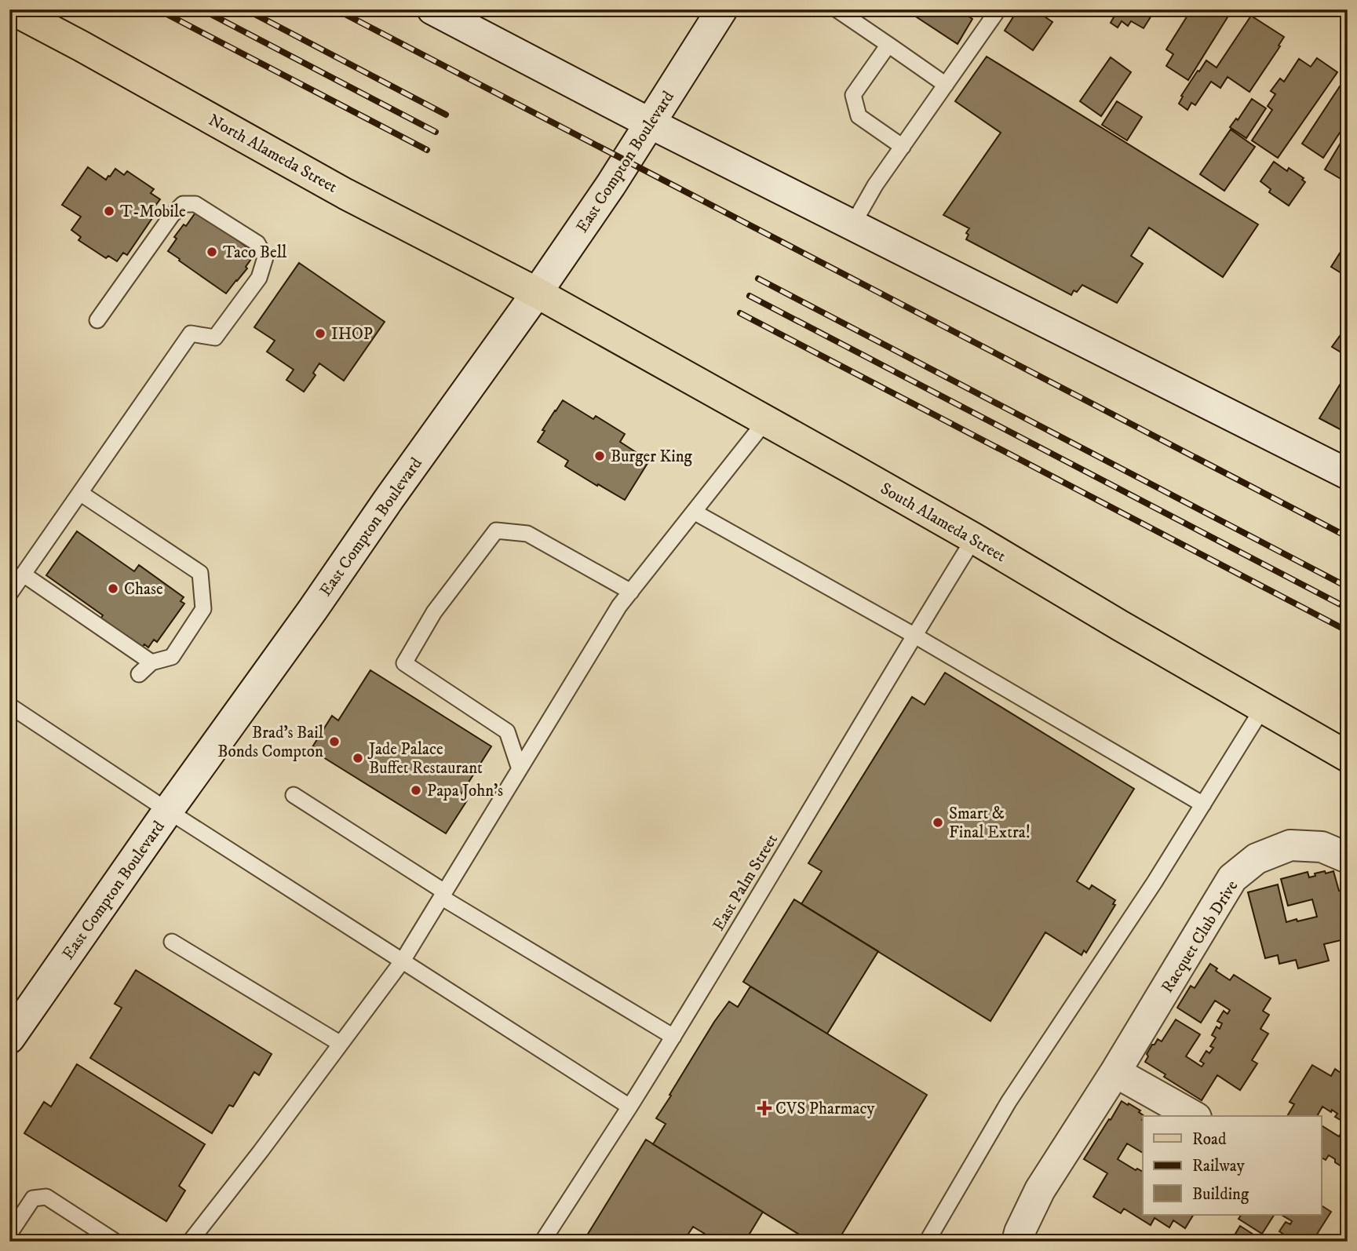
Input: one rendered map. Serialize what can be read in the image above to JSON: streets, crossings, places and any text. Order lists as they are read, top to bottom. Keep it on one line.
{"streets":{"main road":["North Alameda Street","South Alameda Street"],"street":["East Compton Boulevard","Racquet Club Drive"],"lane":["East Palm Street"]},"crossings":[["North Alameda Street","East Compton Boulevard"],["North Alameda Street","South Alameda Street"],["East Compton Boulevard","South Alameda Street"],["South Alameda Street","East Palm Street"]],"places":{"other":["T-Mobile","Taco Bell","IHOP","Burger King","Chase","Brad's Bail Bonds Compton","Jade Palace Buffet Restaurant","Papa John's","Smart & Final Extra!"],"health":["CVS Pharmacy"]},"legend":["Road","Railway","Building"]}
